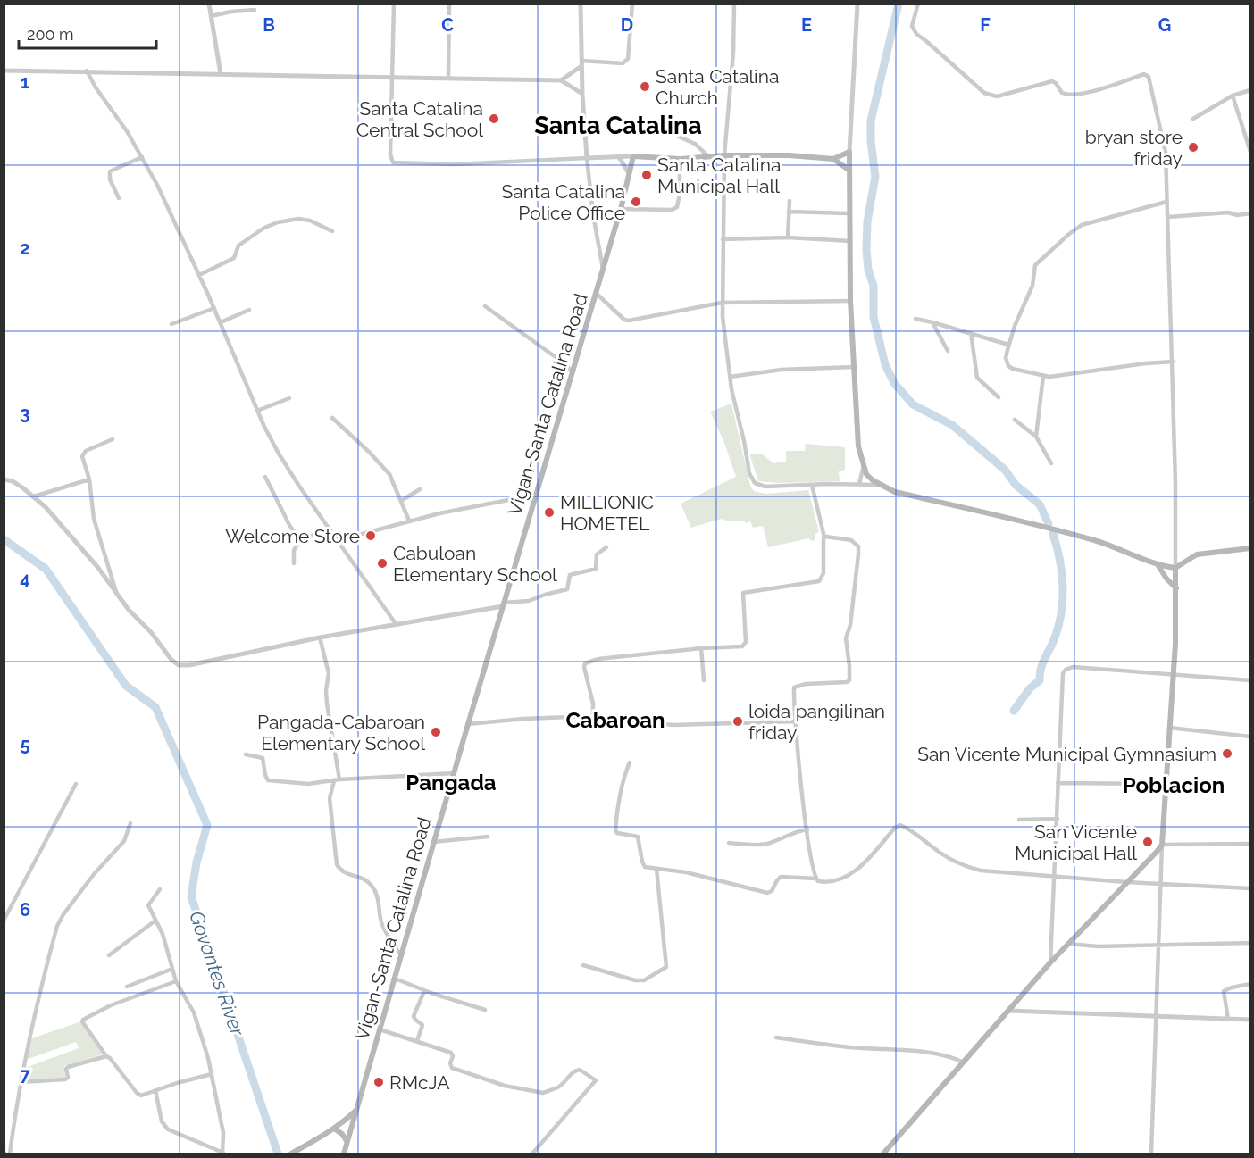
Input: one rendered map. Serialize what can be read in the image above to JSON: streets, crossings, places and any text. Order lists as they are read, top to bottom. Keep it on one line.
{"streets":{"main road":["Vigan-Santa Catalina Road"]},"districts":["Santa Catalina","Cabaroan","Pangada","Poblacion"],"water":["Govantes River"],"places":["Santa Catalina Church","Santa Catalina Central School","bryan store friday","Santa Catalina Municipal Hall","Santa Catalina Police Office","MILLIONIC HOMETEL","Welcome Store","Cabuloan Elementary School","loida pangilinan friday","Pangada-Cabaroan Elementary School","San Vicente Municipal Gymnasium","San Vicente Municipal Hall","RMcJA"],"scale_bar":"200 m","grid":{"columns":["B","C","D","E","F","G"],"rows":["1","2","3","4","5","6","7"]}}
